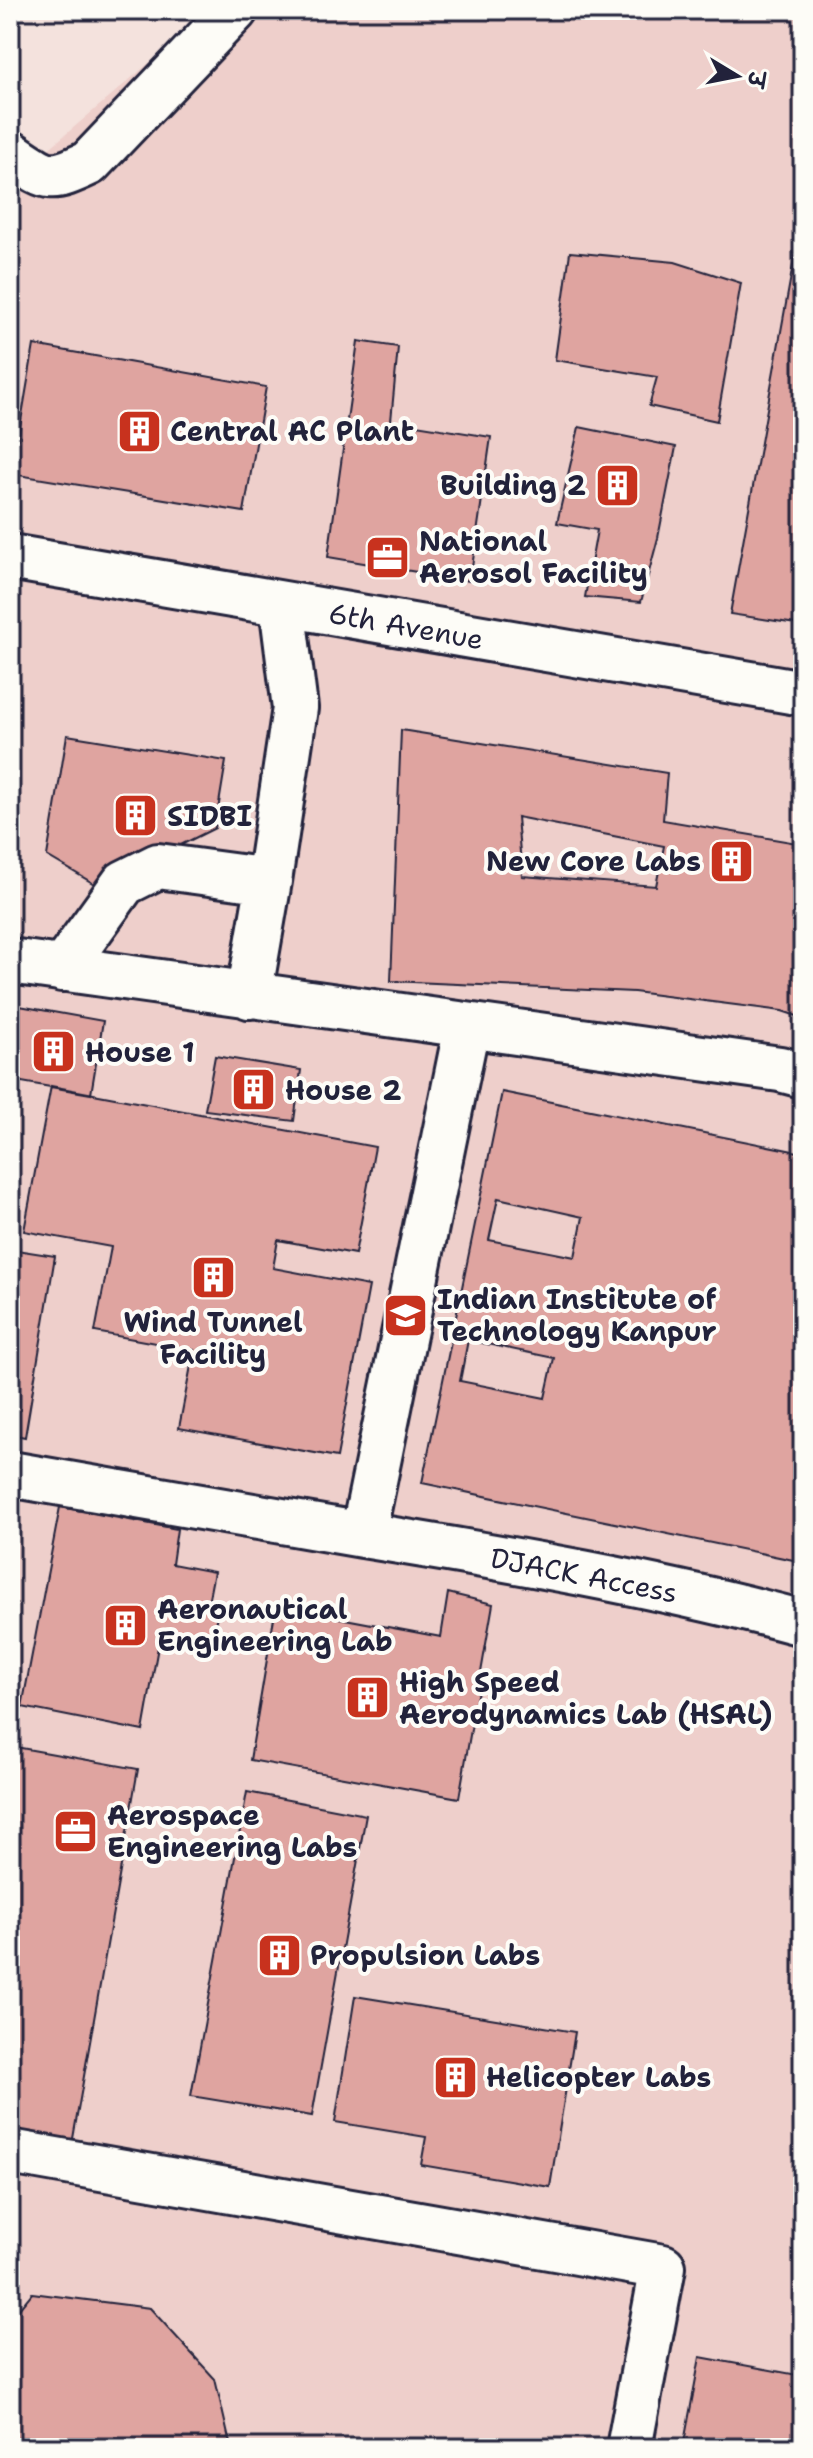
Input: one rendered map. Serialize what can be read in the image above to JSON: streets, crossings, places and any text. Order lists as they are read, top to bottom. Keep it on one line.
{"streets":{"street":["6th Avenue","DJACK Access"]},"places":{"building":["Central AC Plant","Building 2","SIDBI","New Core Labs","House 1","House 2","Wind Tunnel Facility","Aeronautical Engineering Lab","High Speed Aerodynamics Lab (HSAL)","Propulsion Labs","Helicopter Labs"],"office":["National Aerosol Facility","Aerospace Engineering Labs"],"school or university":["Indian Institute of Technology Kanpur"]},"north":"right"}
